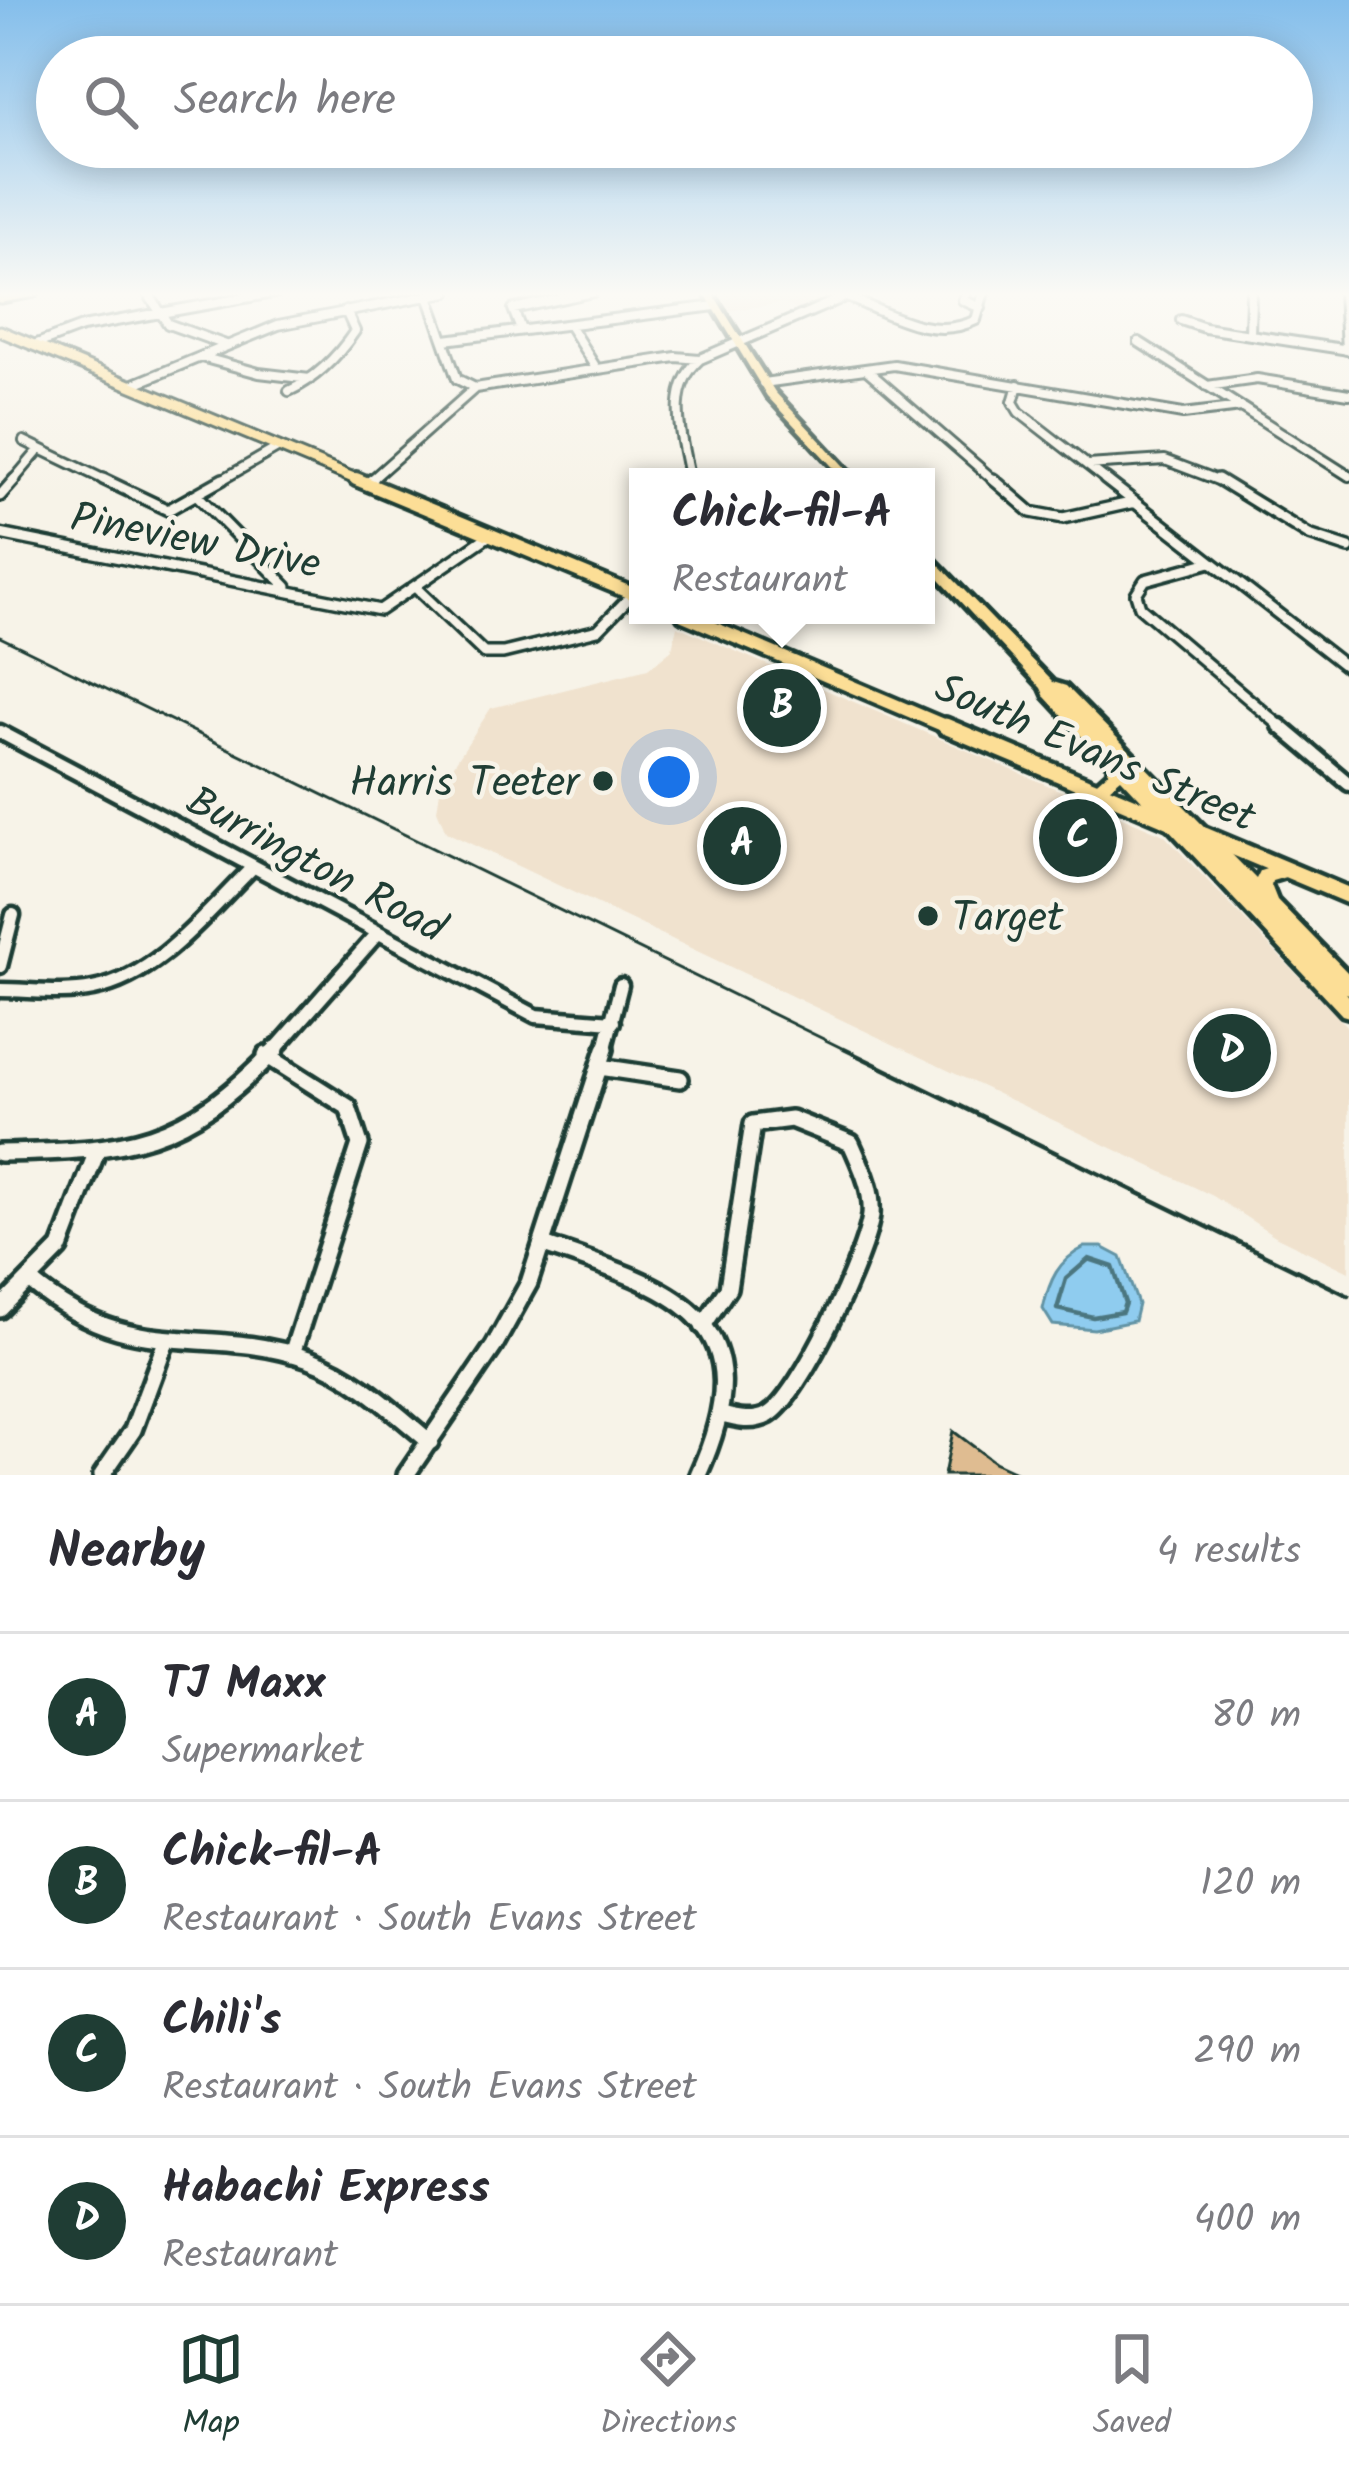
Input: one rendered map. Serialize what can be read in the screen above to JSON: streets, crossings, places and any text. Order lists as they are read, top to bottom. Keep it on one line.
{"streets":{"main road":["South Evans Street"],"street":["Pineview Drive","Burrington Road"]},"places":["Harris Teeter","Target"],"page":{"search":"Search here","popup":["Chick-fil-A","Restaurant"],"pins":["B","C","A","D"],"heading":["Nearby","4 results"],"list":[{"mark":"A","name":"TJ Maxx","note":"Supermarket","value":"80 m"},{"mark":"B","name":"Chick-fil-A","note":"Restaurant · South Evans Street","value":"120 m"},{"mark":"C","name":"Chili's","note":"Restaurant · South Evans Street","value":"290 m"},{"mark":"D","name":"Habachi Express","note":"Restaurant","value":"400 m"}],"nav":["Map","Directions","Saved"]}}
